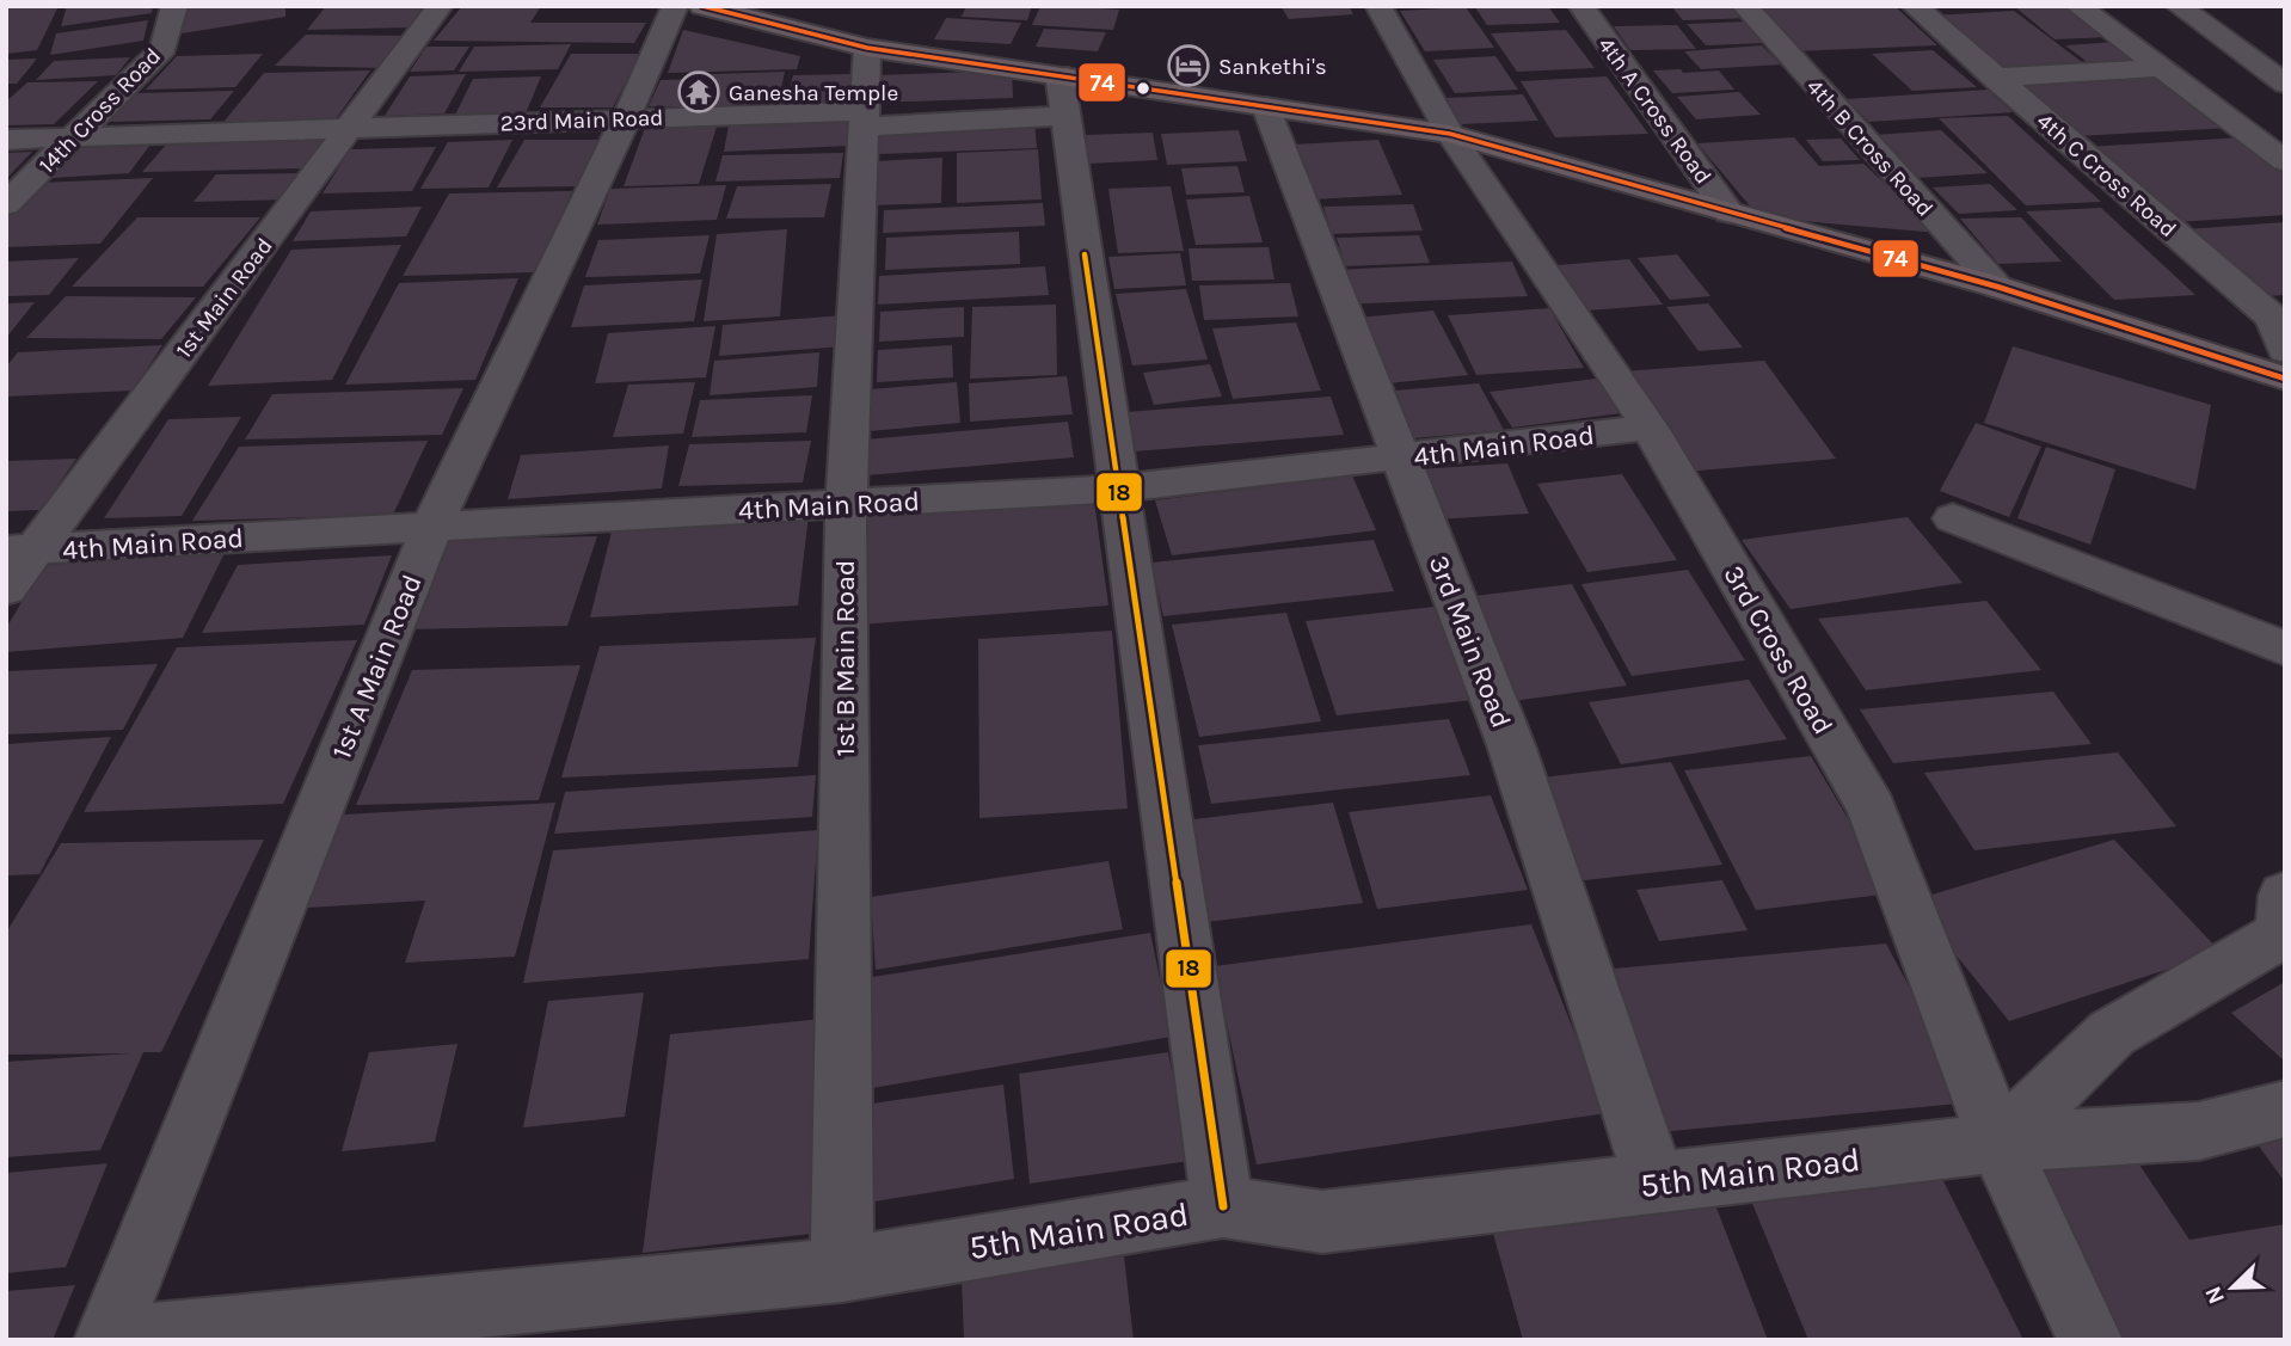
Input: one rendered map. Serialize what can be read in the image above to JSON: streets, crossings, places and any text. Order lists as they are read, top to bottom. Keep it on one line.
{"streets":{"street":["14th Cross Road","4th A Cross Road","23rd Main Road","4th B Cross Road","4th C Cross Road","1st Main Road","4th Main Road","3rd Main Road","3rd Cross Road","1st B Main Road","1st A Main Road","5th Main Road"]},"crossings":[["14th Cross Road","23rd Main Road"],["23rd Main Road","1st Main Road"],["23rd Main Road","1st B Main Road"],["23rd Main Road","1st A Main Road"],["1st Main Road","4th Main Road"],["4th Main Road","3rd Main Road"],["4th Main Road","3rd Cross Road"],["4th Main Road","1st B Main Road"],["4th Main Road","1st A Main Road"],["3rd Main Road","5th Main Road"],["3rd Cross Road","5th Main Road"],["1st B Main Road","5th Main Road"]],"places":{"hotel":["Sankethi's"],"temple":["Ganesha Temple"]},"lines":["transit line 74","transit line 18"],"north":"bottom left"}
